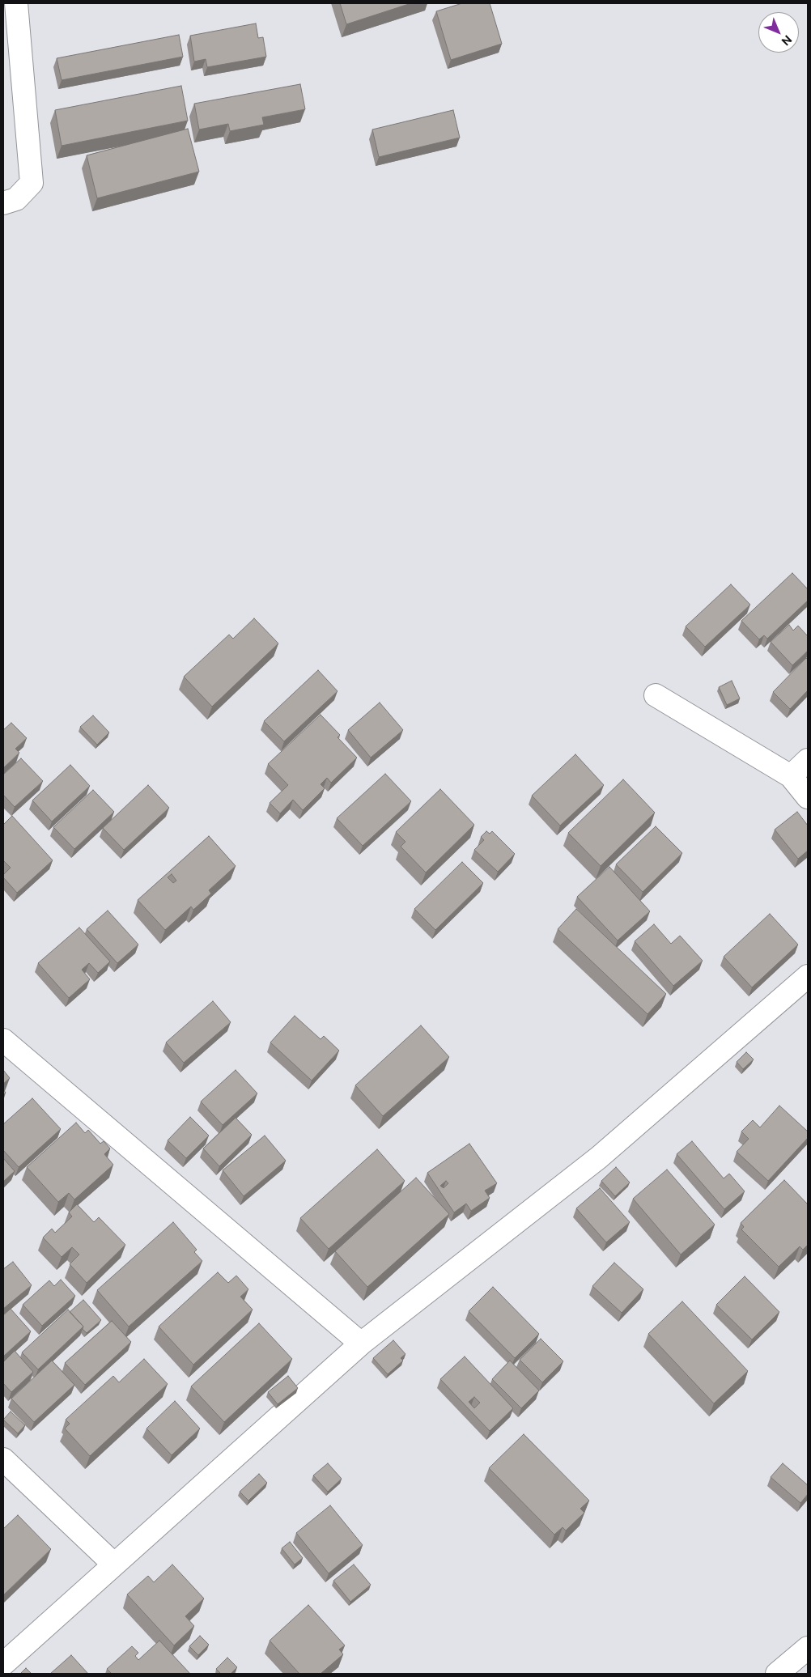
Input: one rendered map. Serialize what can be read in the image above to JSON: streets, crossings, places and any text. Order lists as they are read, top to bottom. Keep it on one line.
{"north":"bottom right"}
